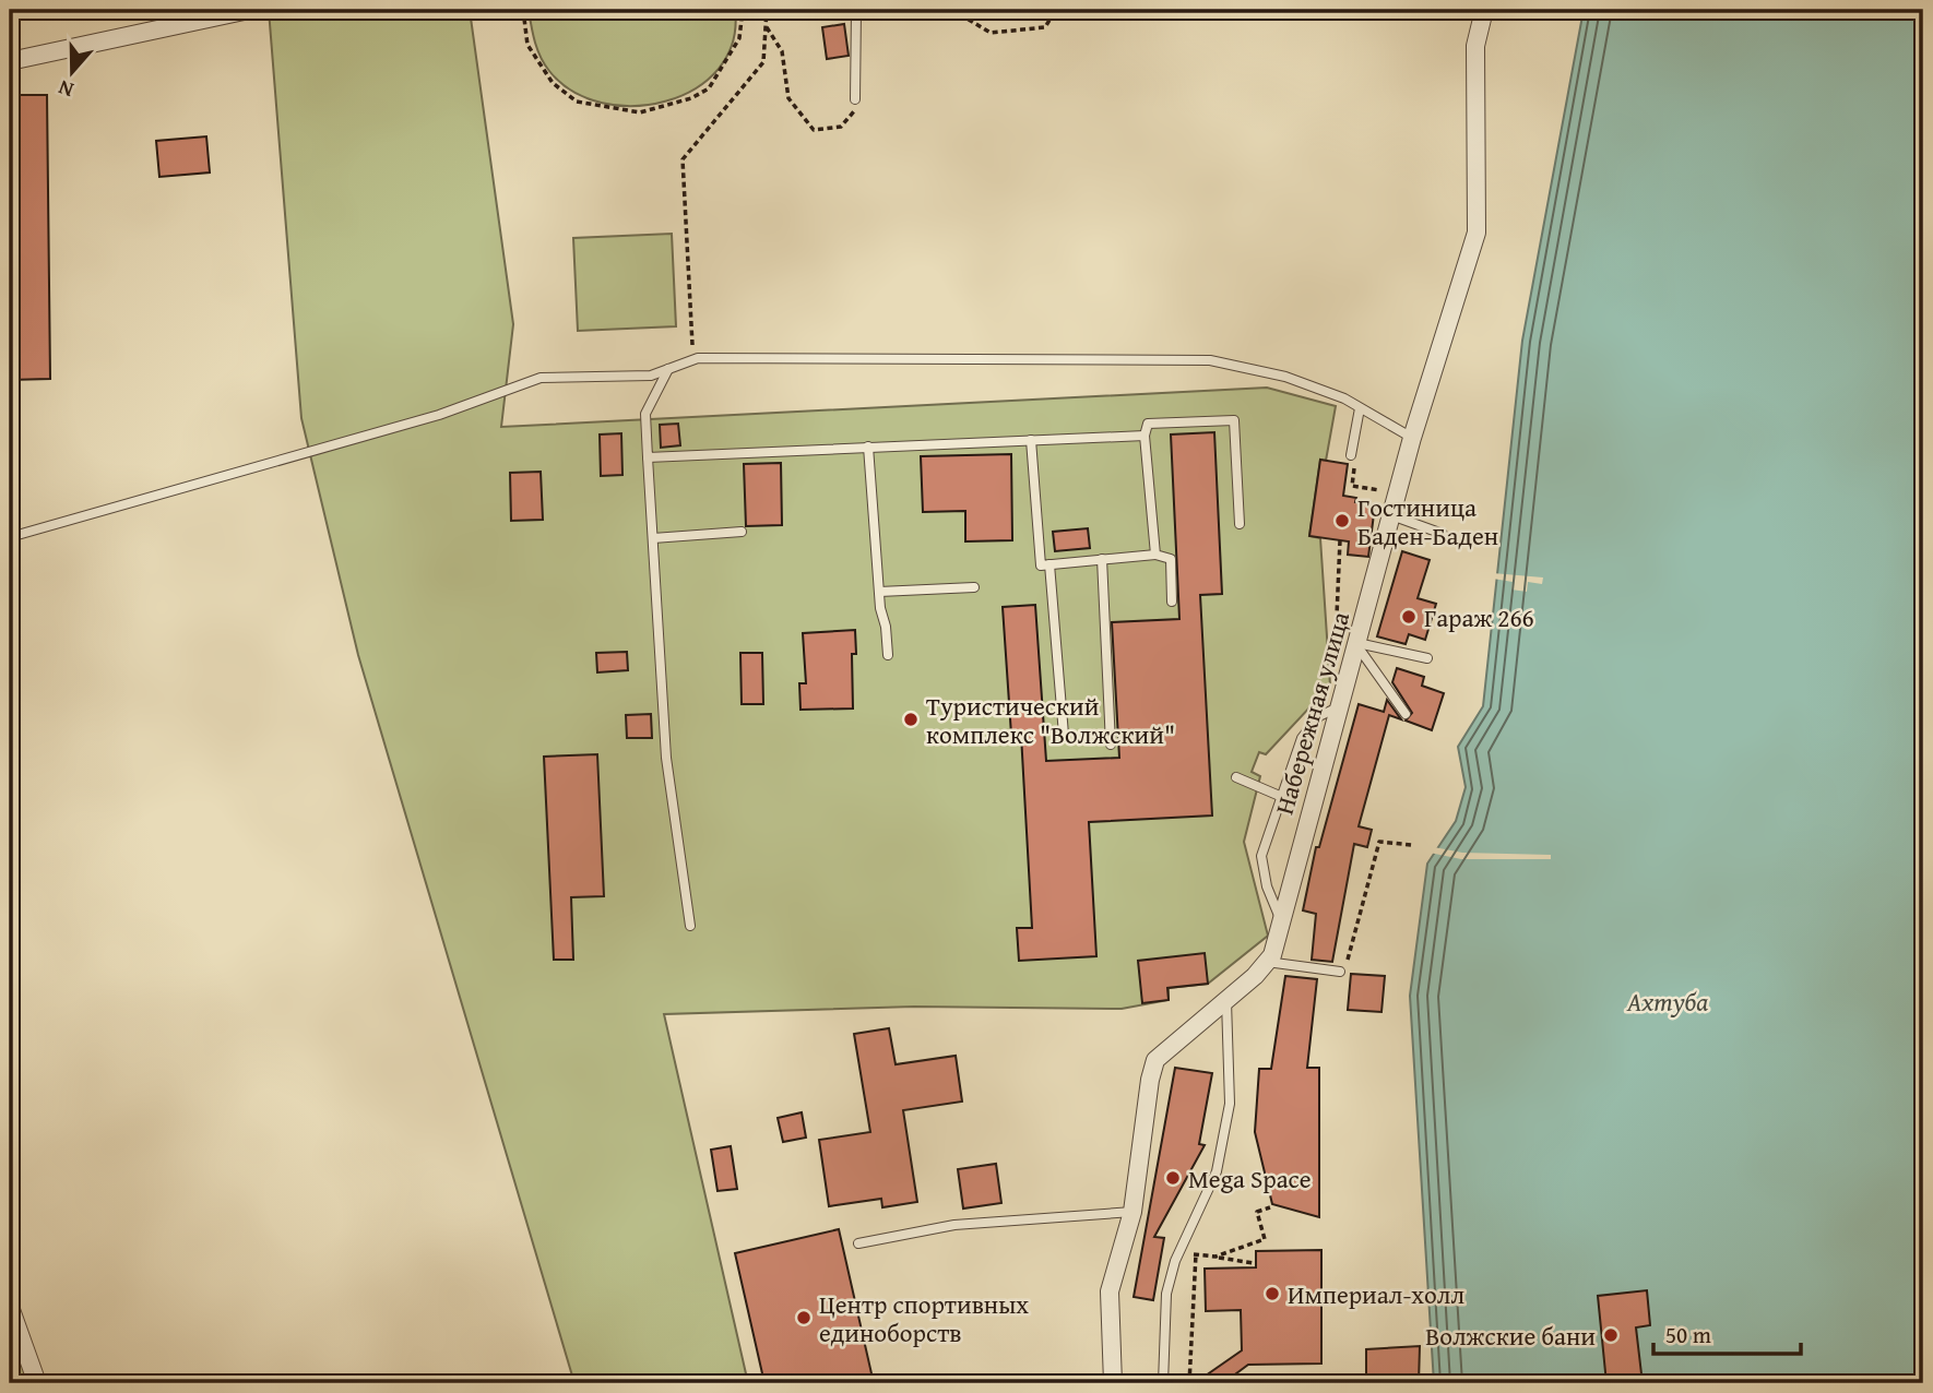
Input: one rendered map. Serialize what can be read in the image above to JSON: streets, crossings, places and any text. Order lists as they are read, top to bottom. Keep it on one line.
{"streets":{"street":["Набережная улица"]},"water":["Ахтуба"],"places":["Гостиница Баден-Баден","Гараж 266","Туристический комплекс \"Волжский\"","Mega Space","Империал-холл","Центр спортивных единоборств","Волжские бани"],"scale_bar":"50 m","north":"bottom"}
